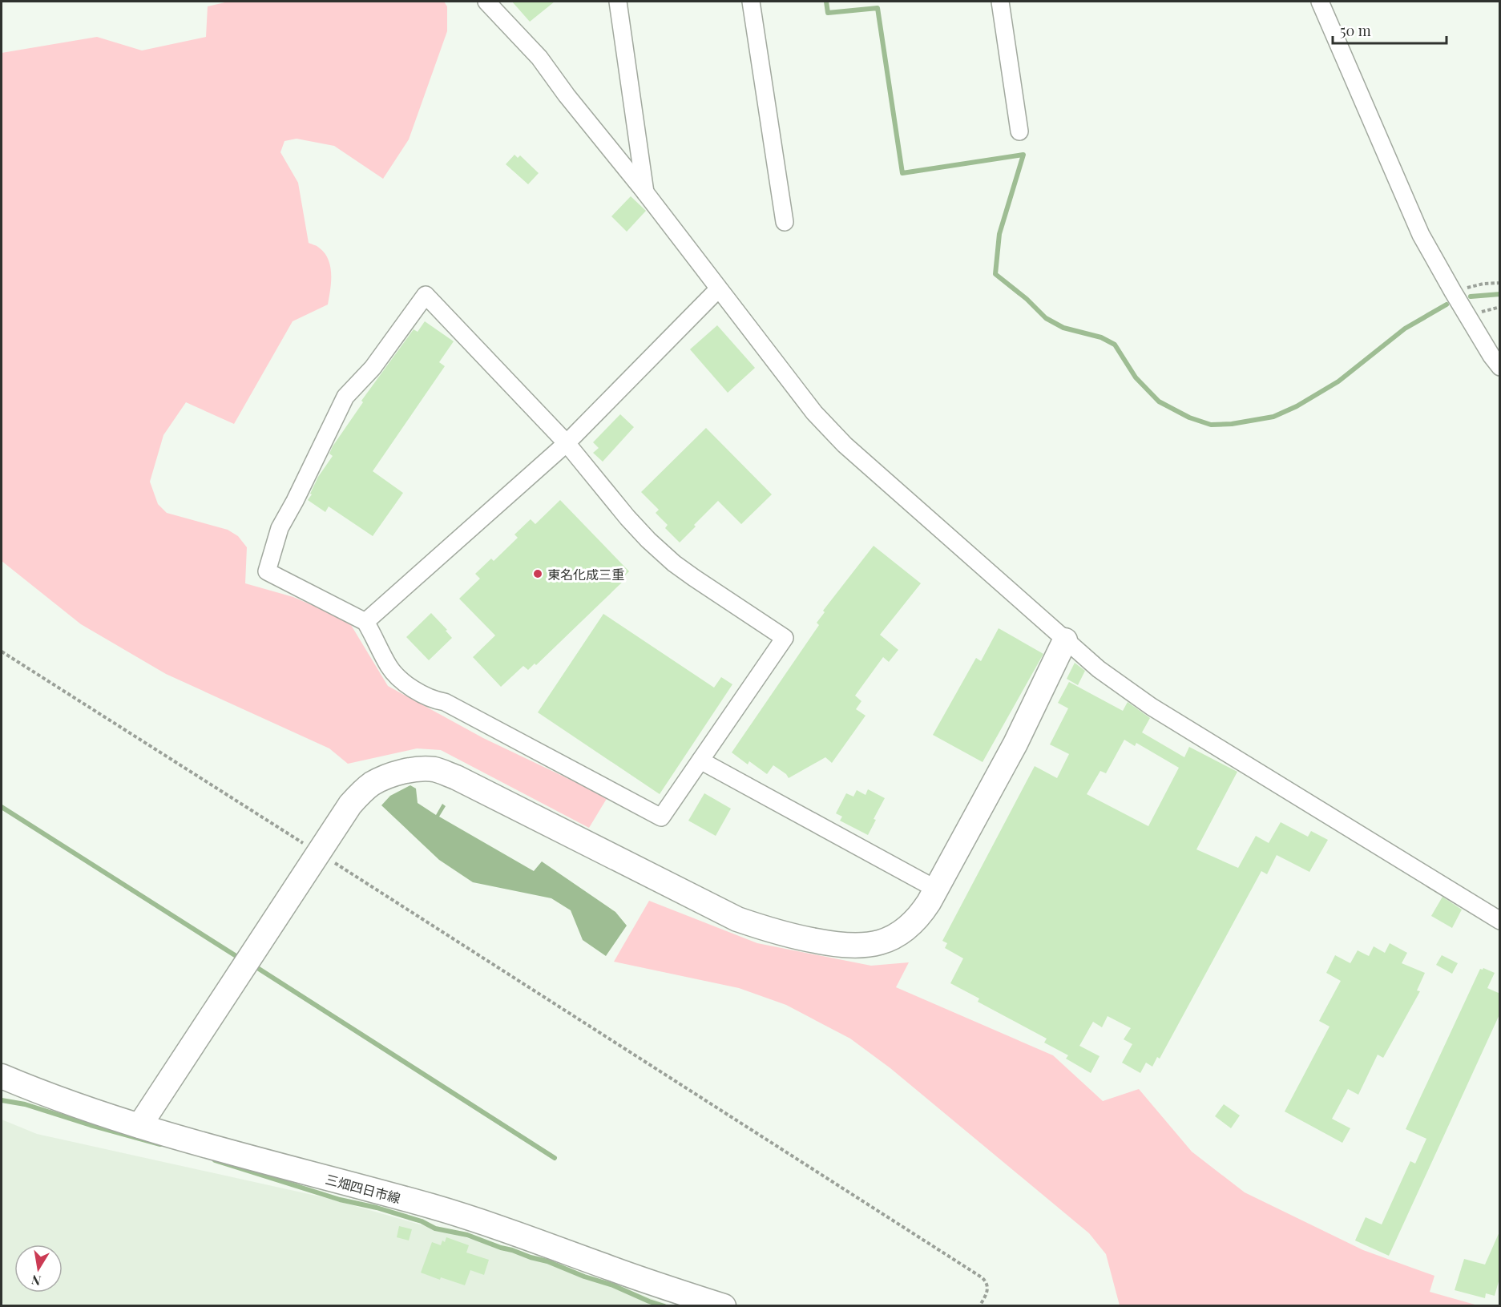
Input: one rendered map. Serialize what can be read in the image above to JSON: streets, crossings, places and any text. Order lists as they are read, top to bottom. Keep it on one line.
{"streets":{"street":["三畑四日市線"]},"places":["東名化成三重"],"scale_bar":"50 m","north":"bottom"}
